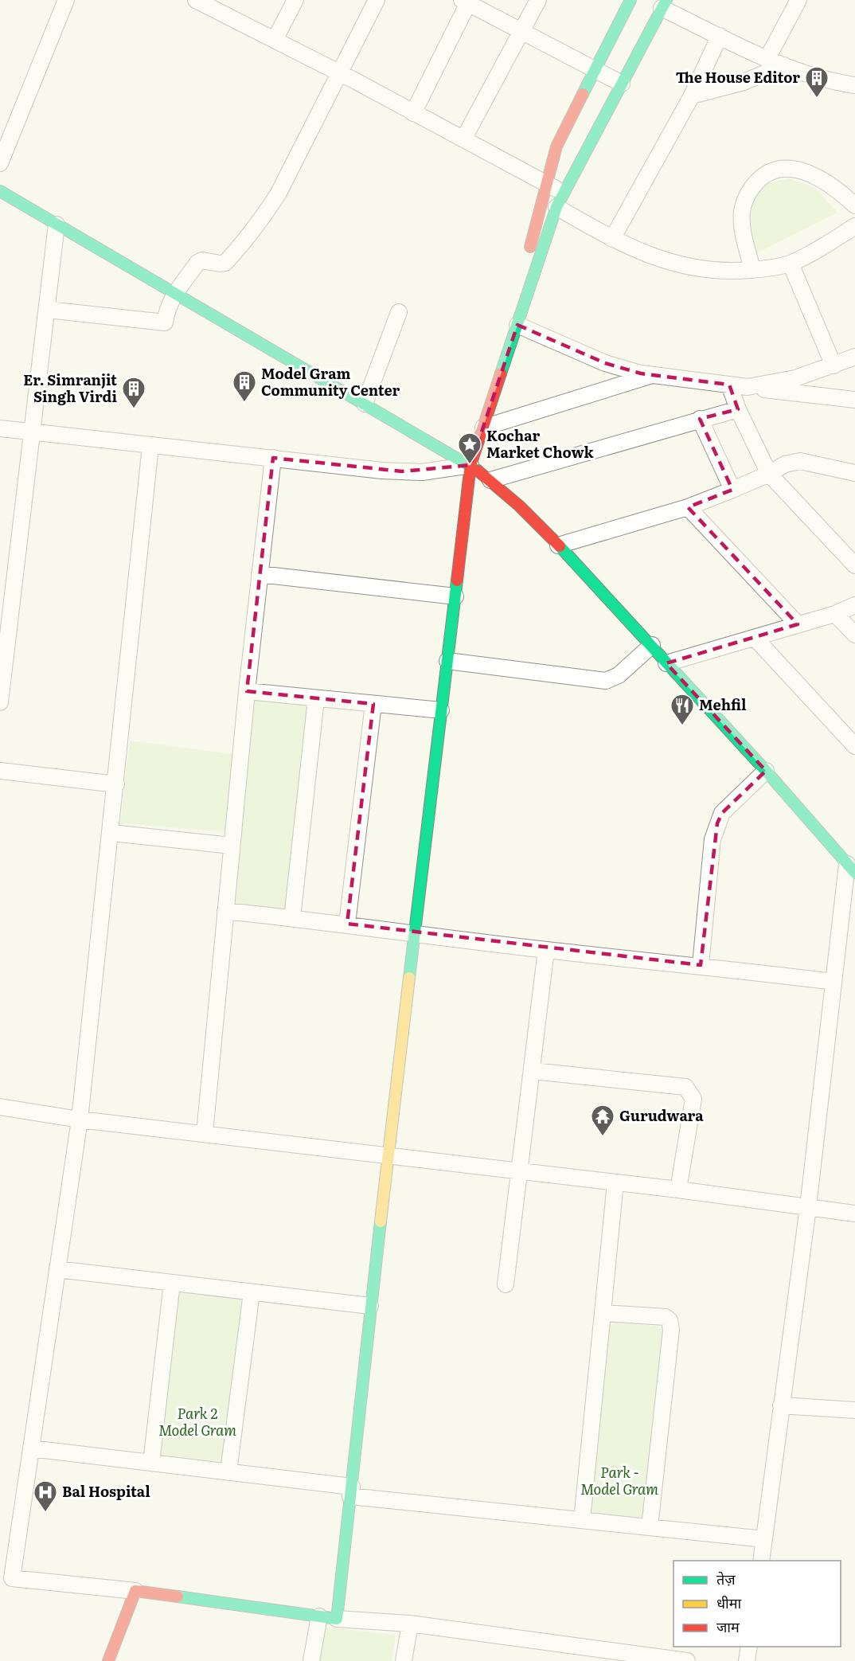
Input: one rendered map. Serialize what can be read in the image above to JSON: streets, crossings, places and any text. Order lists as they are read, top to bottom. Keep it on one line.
{"parks":["Park 2 Model Gram","Park - Model Gram"],"places":{"building":["The House Editor","Model Gram Community Center","Er. Simranjit Singh Virdi"],"place":["Kochar Market Chowk"],"restaurant":["Mehfil"],"temple":["Gurudwara"],"hospital":["Bal Hospital"]},"legend":["तेज़","धीमा","जाम"]}
